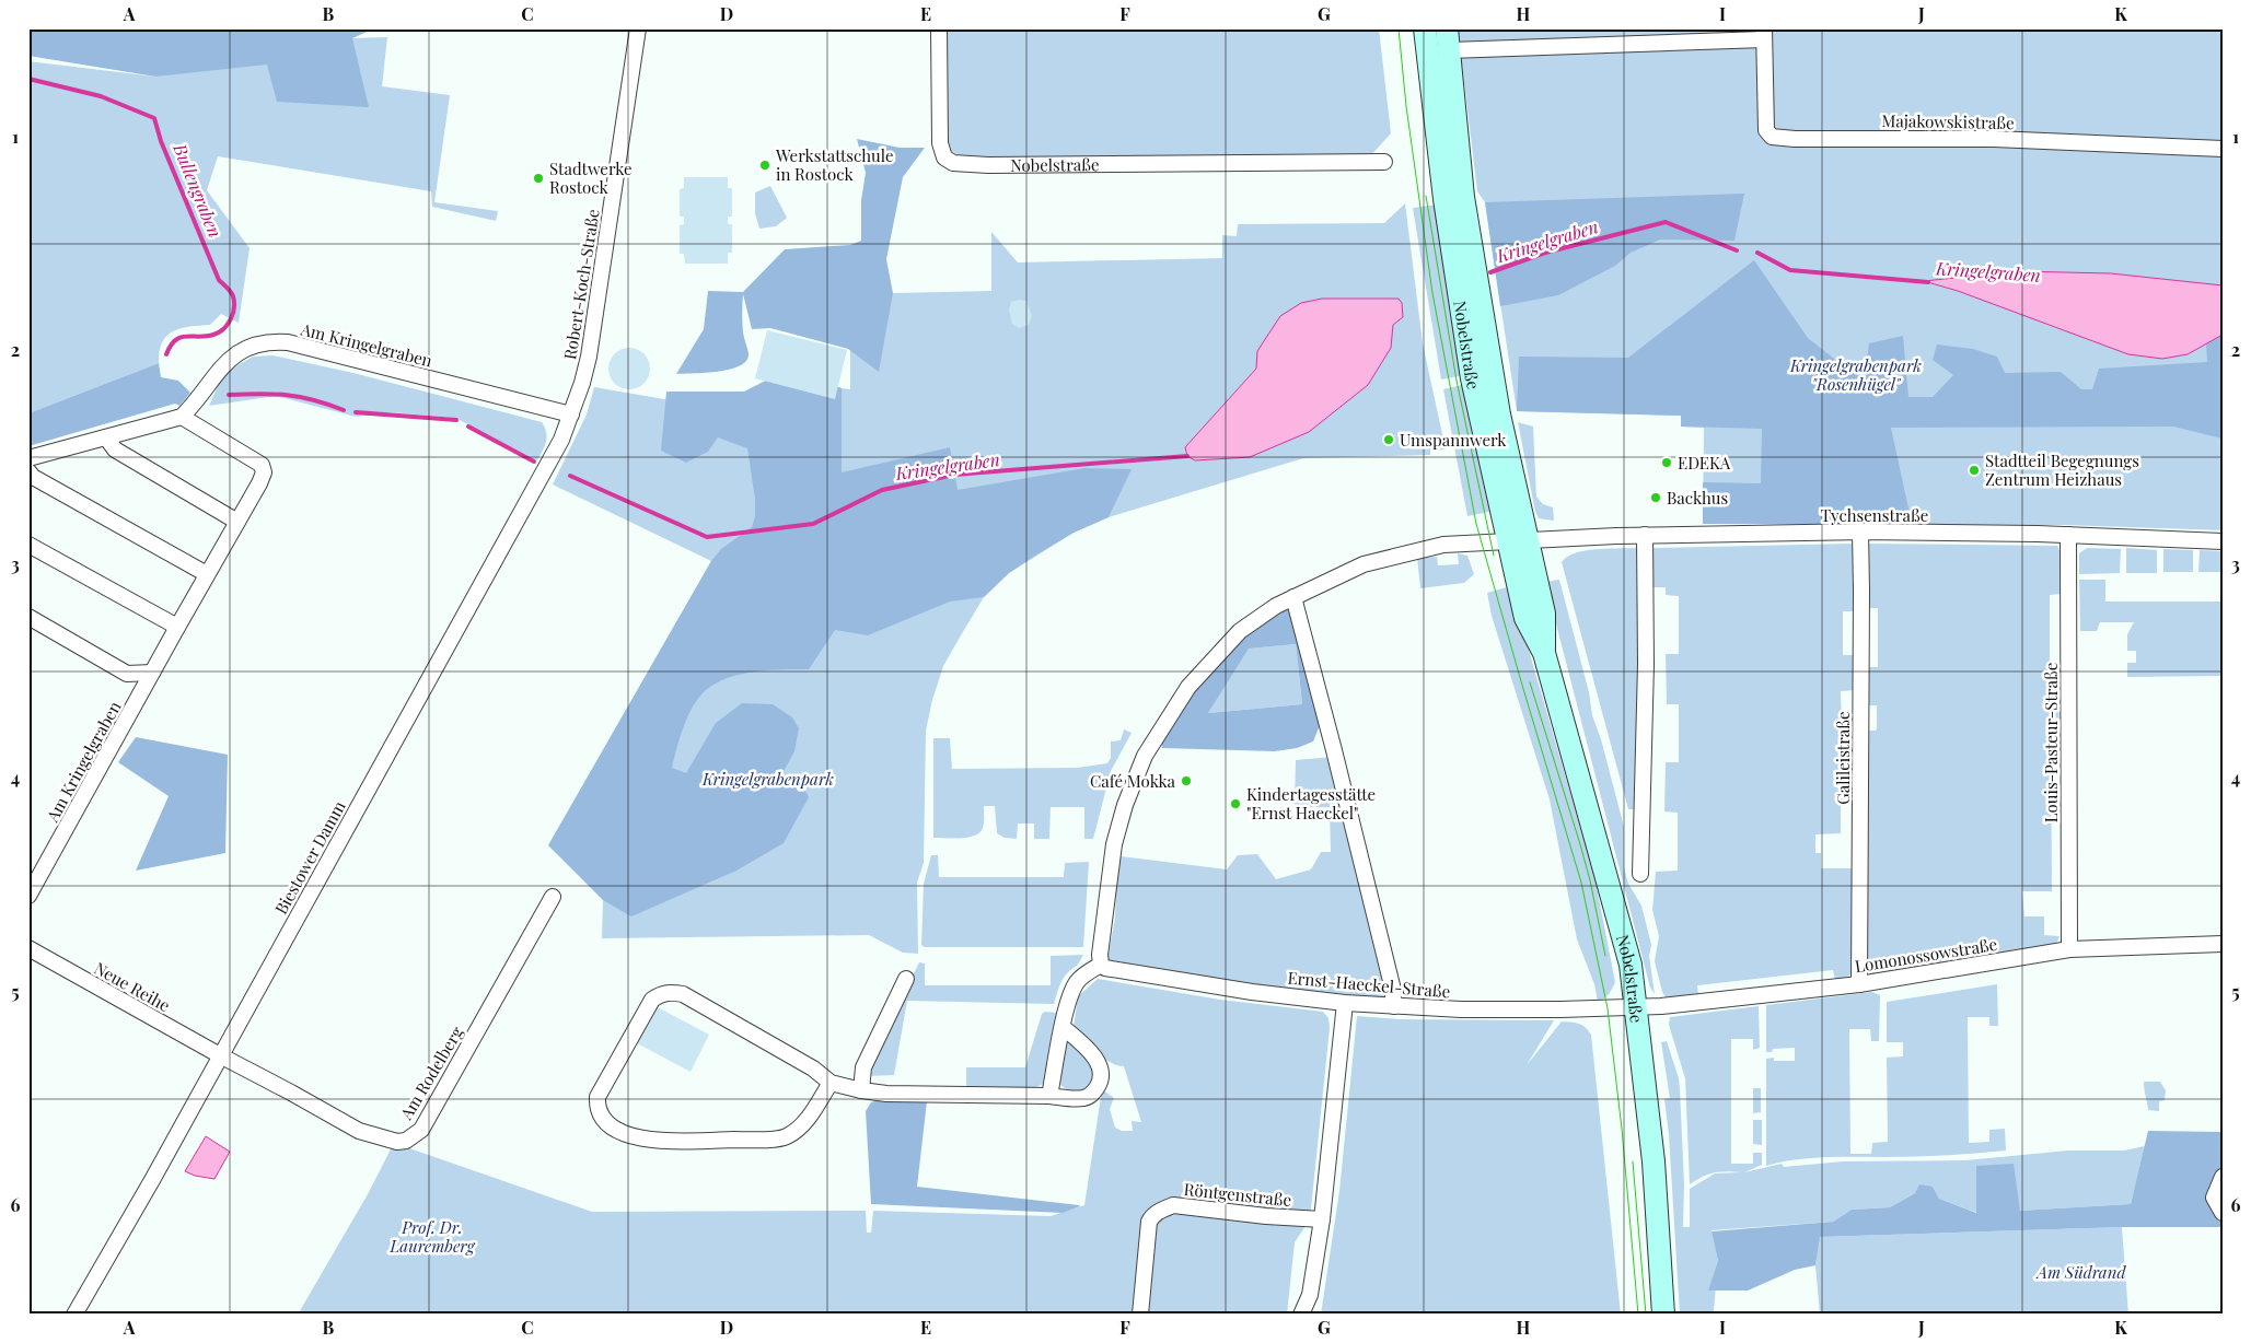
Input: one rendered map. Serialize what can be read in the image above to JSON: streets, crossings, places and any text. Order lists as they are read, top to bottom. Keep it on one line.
{"streets":{"main road":["Nobelstraße"],"street":["Majakowskistraße","Robert-Koch-Straße","Am Kringelgraben","Tychsenstraße","Louis-Pasteur-Straße","Galileistraße","Biestower Damm","Lomonossowstraße","Ernst-Haeckel-Straße","Neue Reihe","Am Rodelberg","Röntgenstraße"]},"crossings":[["Majakowskistraße","Nobelstraße"],["Nobelstraße","Tychsenstraße"],["Nobelstraße","Lomonossowstraße"],["Nobelstraße","Ernst-Haeckel-Straße"],["Robert-Koch-Straße","Am Kringelgraben"],["Robert-Koch-Straße","Biestower Damm"],["Am Kringelgraben","Biestower Damm"],["Tychsenstraße","Louis-Pasteur-Straße"],["Tychsenstraße","Galileistraße"],["Louis-Pasteur-Straße","Lomonossowstraße"],["Galileistraße","Lomonossowstraße"],["Biestower Damm","Neue Reihe"],["Biestower Damm","Am Rodelberg"],["Lomonossowstraße","Ernst-Haeckel-Straße"],["Neue Reihe","Am Rodelberg"]],"water":["Bullengraben","Kringelgraben"],"parks":["Kringelgrabenpark \"Rosenhügel\"","Kringelgrabenpark","Prof. Dr. Lauremberg","Am Südrand"],"places":["Werkstattschule in Rostock","Stadtwerke Rostock","Umspannwerk","EDEKA","Stadtteil Begegnungs Zentrum Heizhaus","Backhus","Café Mokka","Kindertagesstätte \"Ernst Haeckel\""],"grid":{"columns":["A","B","C","D","E","F","G","H","I","J","K"],"rows":["1","2","3","4","5","6"]}}
